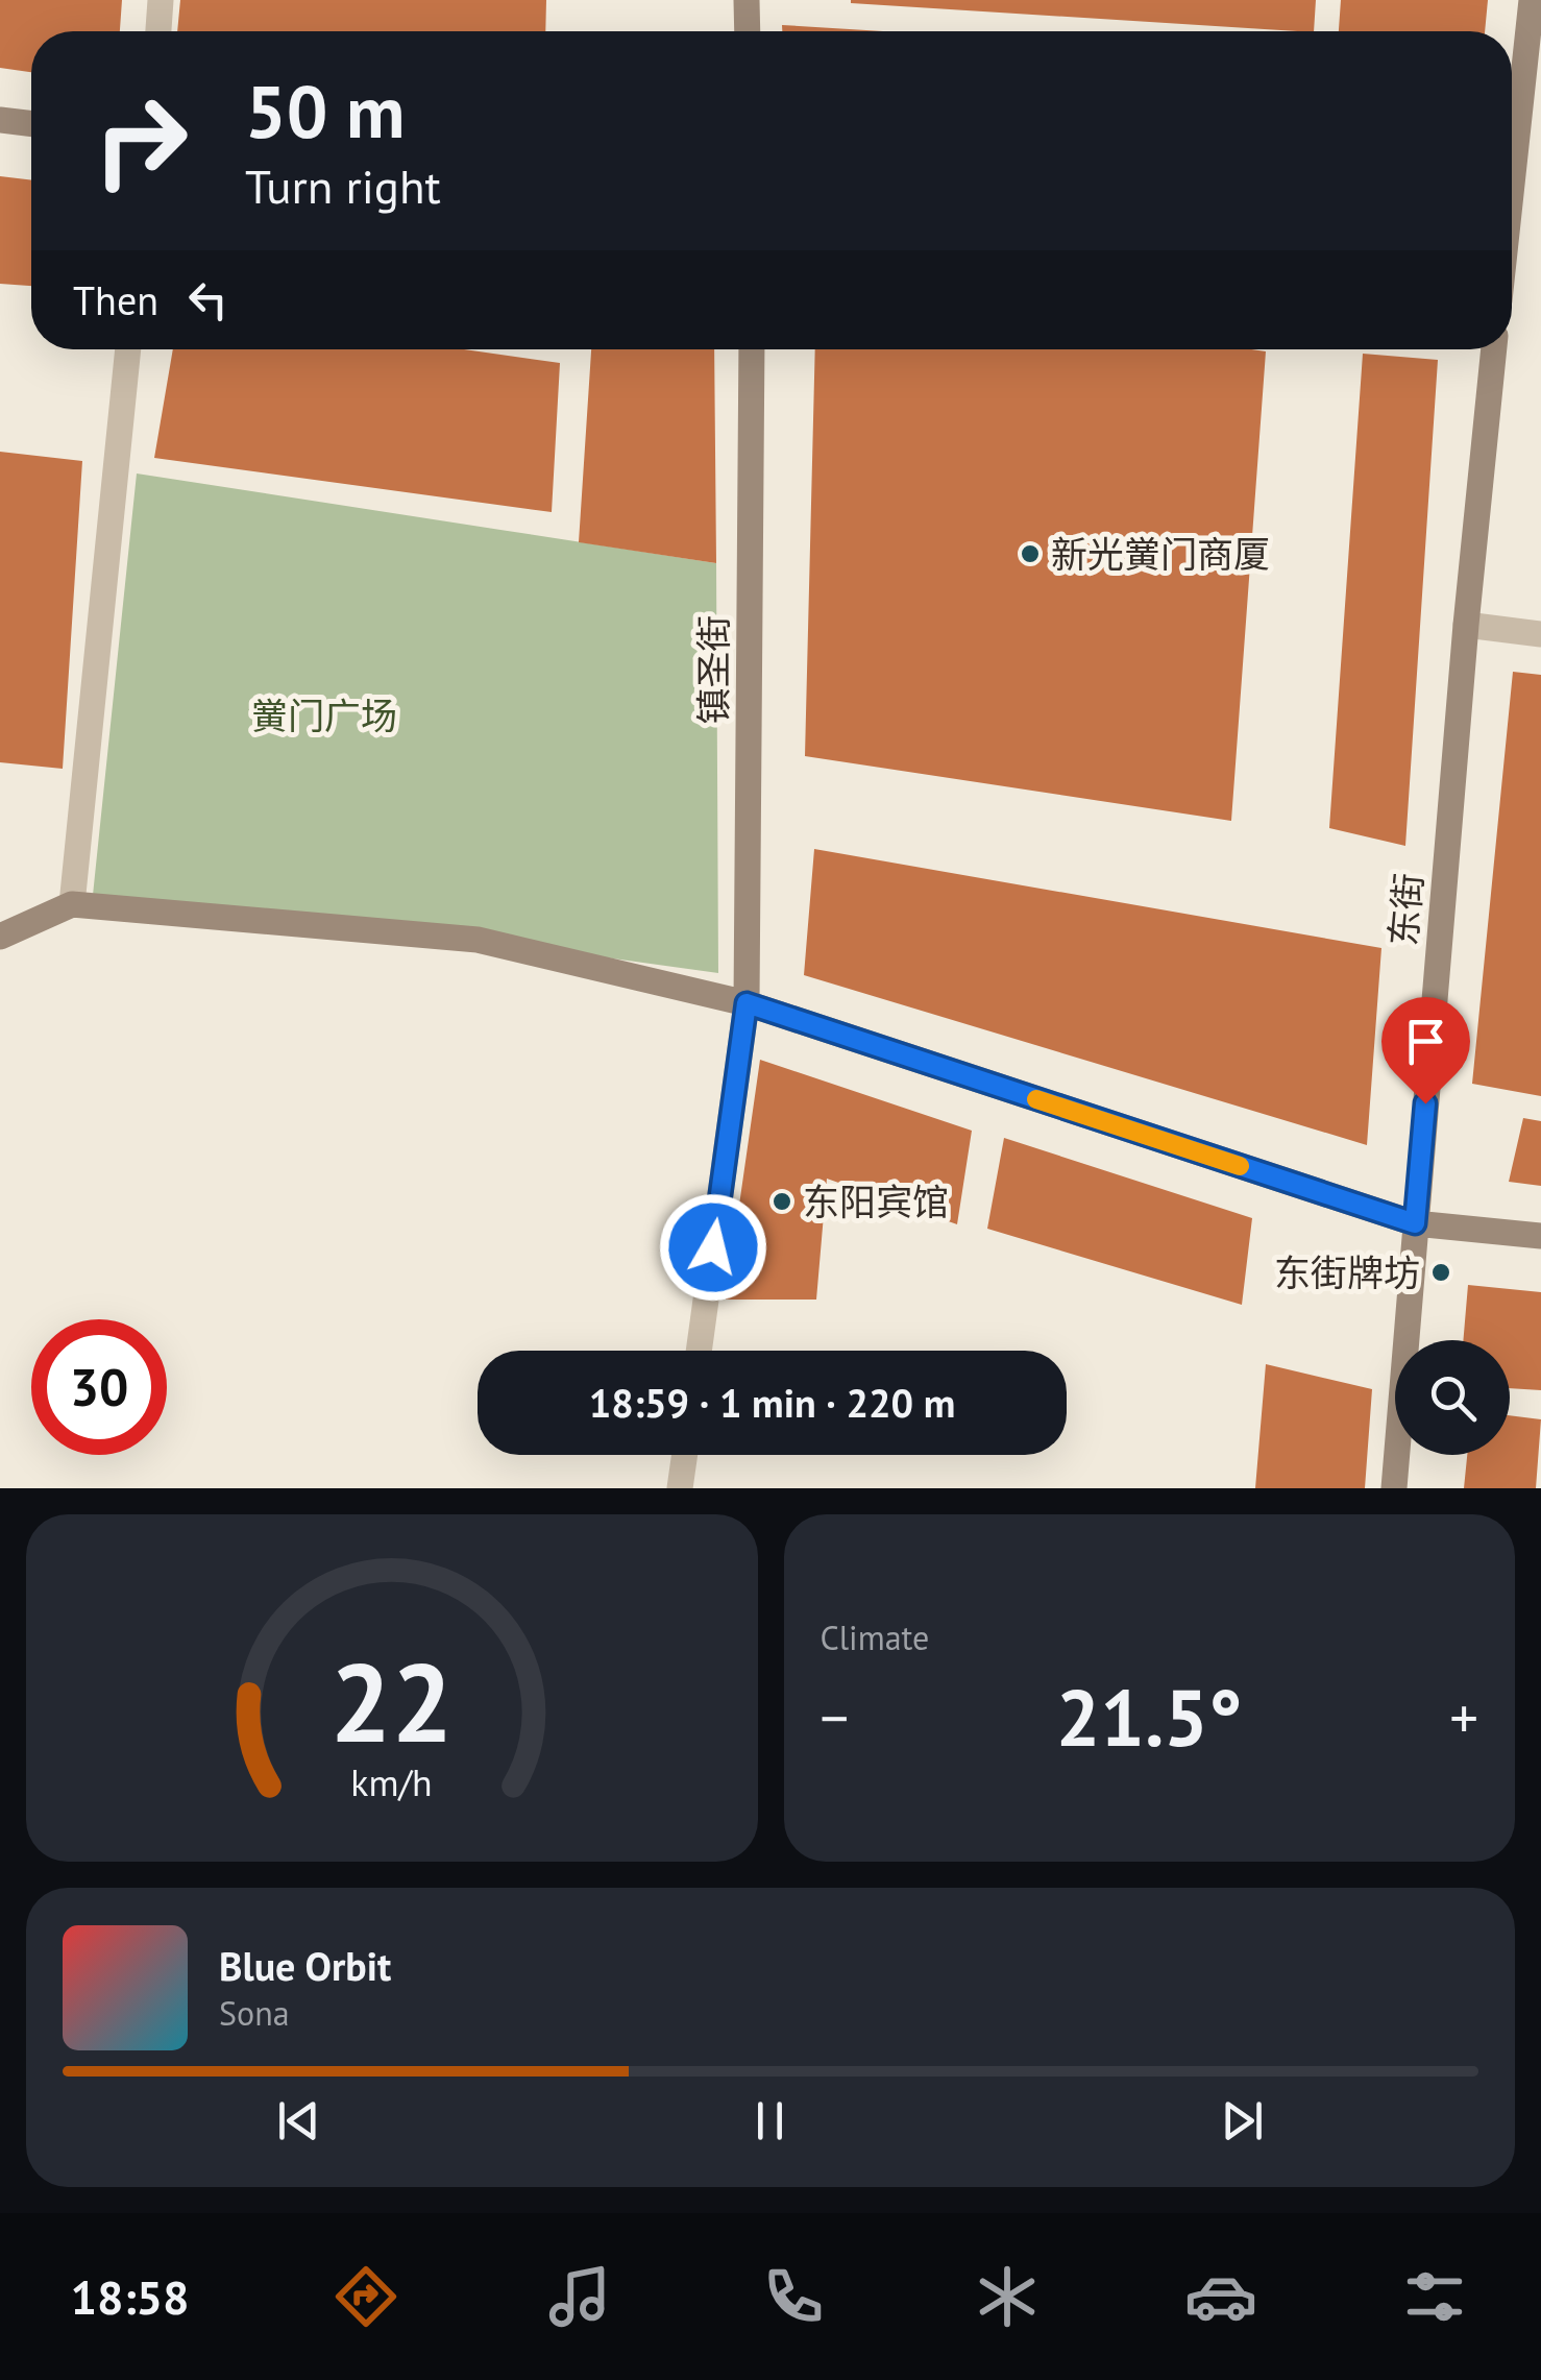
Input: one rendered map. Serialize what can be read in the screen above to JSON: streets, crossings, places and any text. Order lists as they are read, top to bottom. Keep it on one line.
{"streets":{"street":["镇圣街","东街"]},"parks":["黉门广场"],"places":["新光黉门商厦","东阳宾馆","东街牌坊"],"page":{"turn":["50 m","Turn right"],"then":"Then","limit":"30","trip":"18:59 · 1 min · 220 m","tile":"Climate","heat":["−","21.5°","+"],"song":["Blue Orbit","Sona"],"tabs":"18:58","gauge":["22","km/h"]}}
